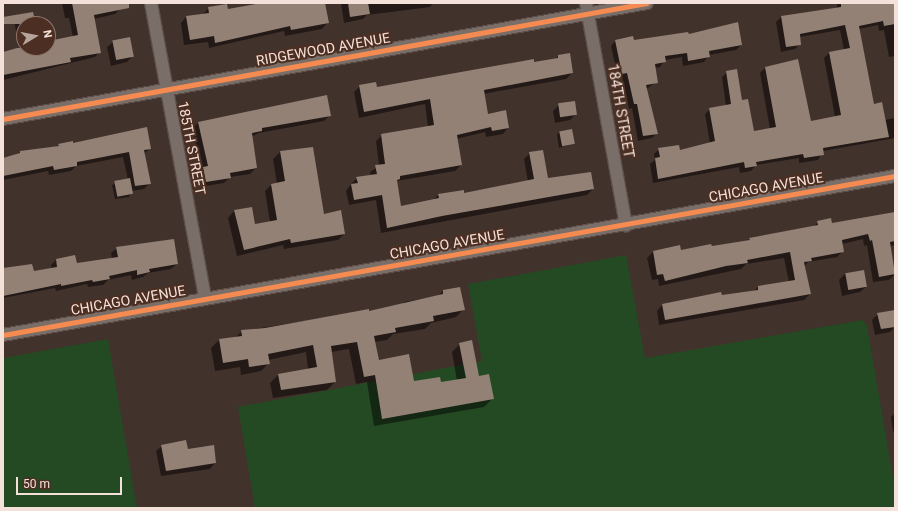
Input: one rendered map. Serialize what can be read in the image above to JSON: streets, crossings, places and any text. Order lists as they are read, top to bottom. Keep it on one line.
{"streets":{"street":["RIDGEWOOD AVENUE","184TH STREET","185TH STREET","CHICAGO AVENUE"]},"crossings":[["RIDGEWOOD AVENUE","184TH STREET"],["RIDGEWOOD AVENUE","185TH STREET"],["184TH STREET","CHICAGO AVENUE"],["185TH STREET","CHICAGO AVENUE"]],"scale_bar":"50 m","north":"right"}
